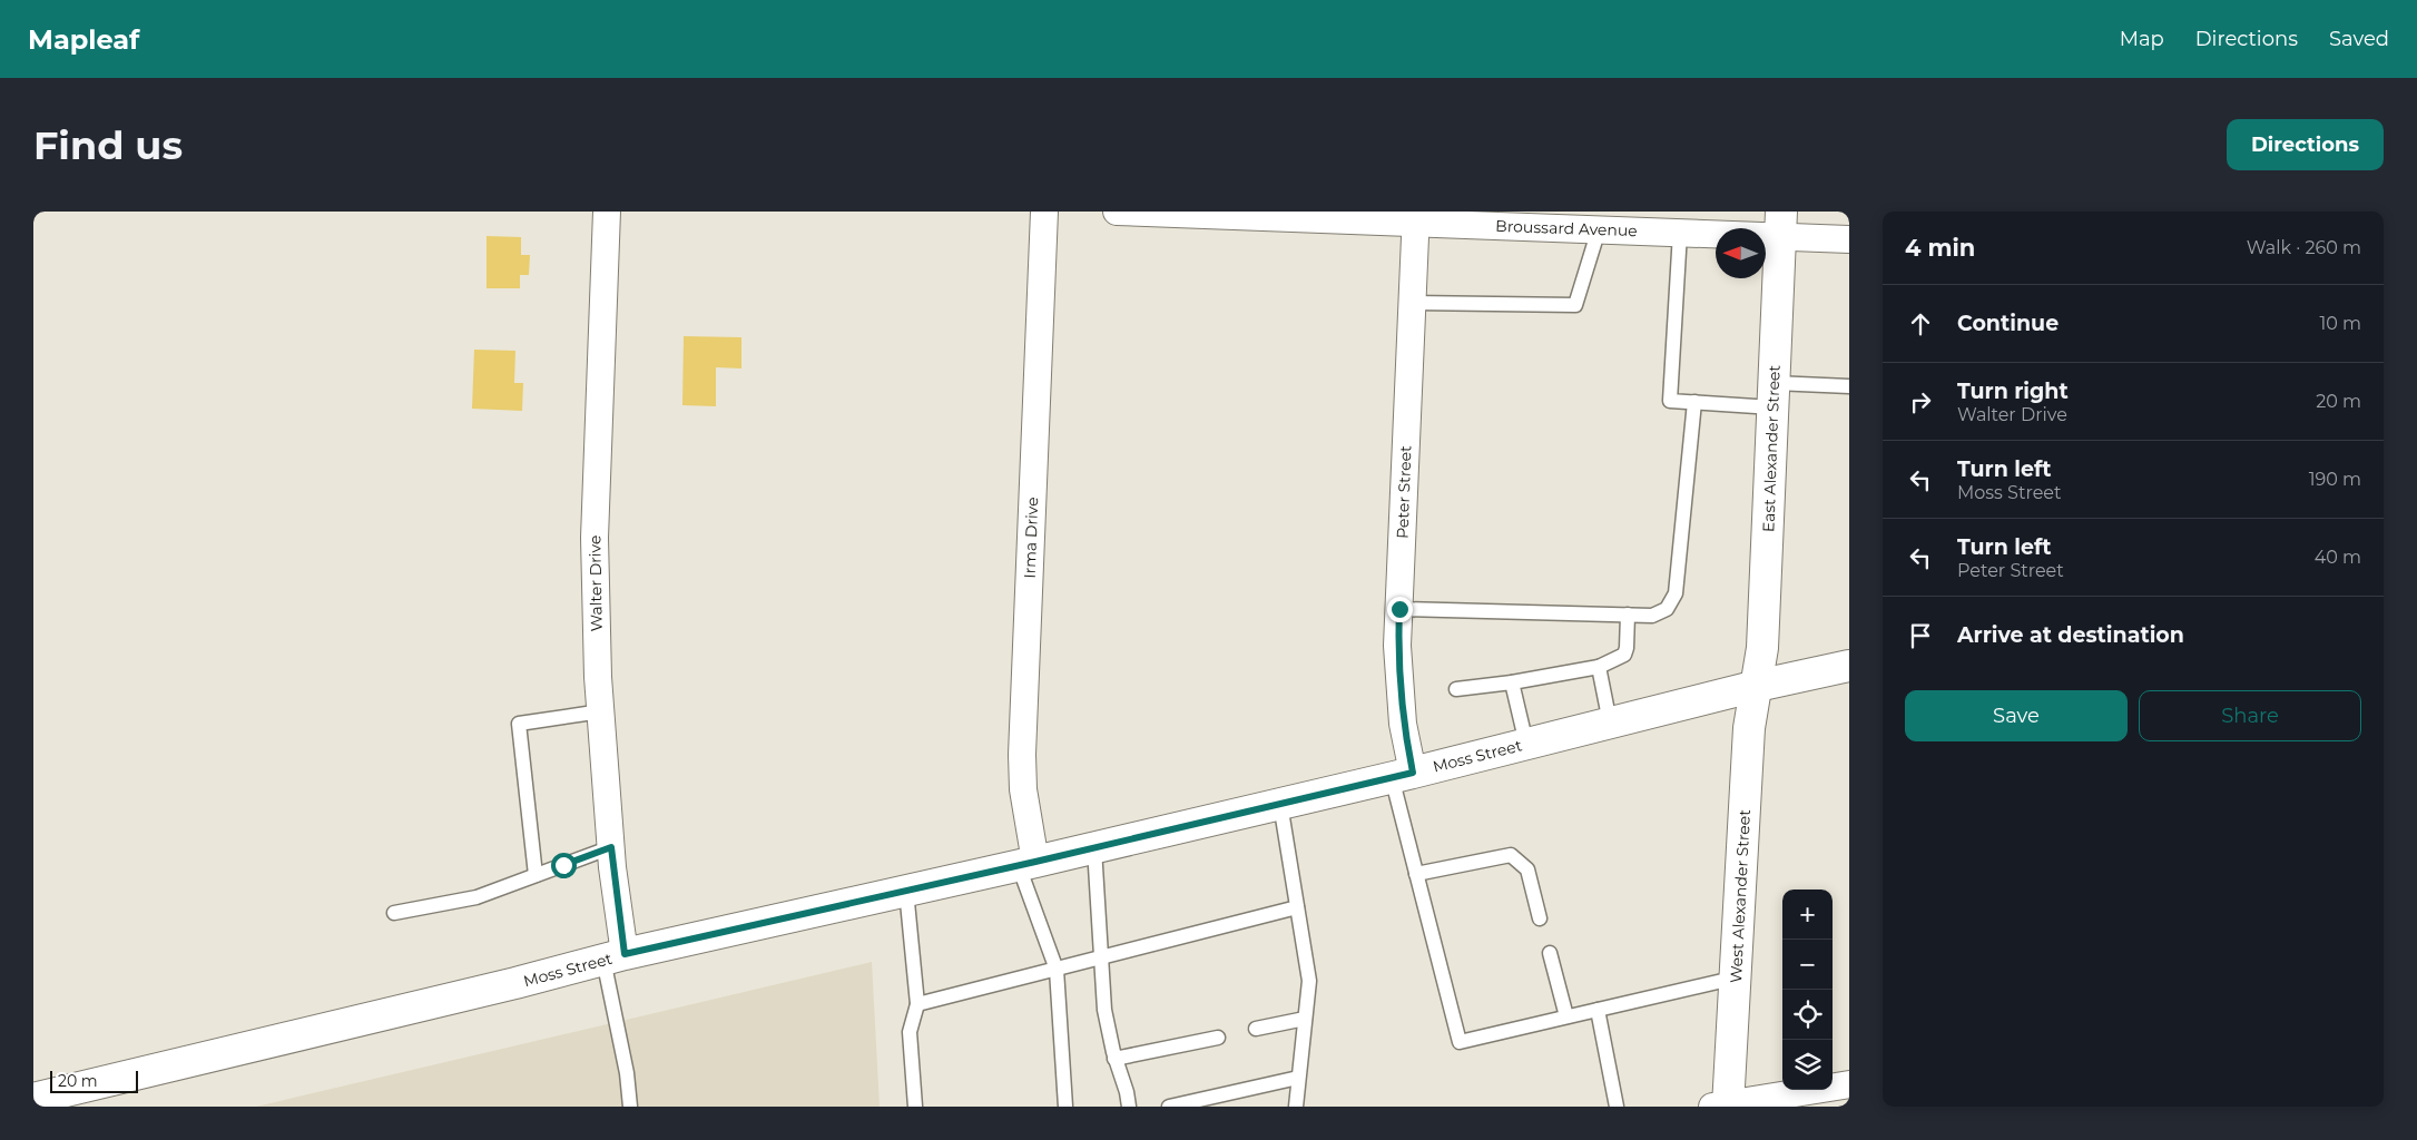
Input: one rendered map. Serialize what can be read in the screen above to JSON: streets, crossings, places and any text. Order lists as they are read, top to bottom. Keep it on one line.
{"streets":{"main road":["East Alexander Street","Moss Street","West Alexander Street"],"street":["Broussard Avenue","Peter Street","Irma Drive","Walter Drive"]},"crossings":[["Broussard Avenue","East Alexander Street"],["Broussard Avenue","Peter Street"],["East Alexander Street","Moss Street"],["East Alexander Street","West Alexander Street"],["Peter Street","Moss Street"],["Irma Drive","Moss Street"],["Walter Drive","Moss Street"],["Moss Street","West Alexander Street"]],"scale_bar":"20 m","north":"left","page":{"header":"Mapleaf","nav":["Map","Directions","Saved"],"buttons":["Directions",["Save","Share"]],"title":"Find us","heading":["4 min","Walk · 260 m"],"list":[["Continue","10 m"],["Turn right","Walter Drive","20 m"],["Turn left","Moss Street","190 m"],["Turn left","Peter Street","40 m"],"Arrive at destination"],"map_buttons":["+","−"],"scale":"20 m"}}
